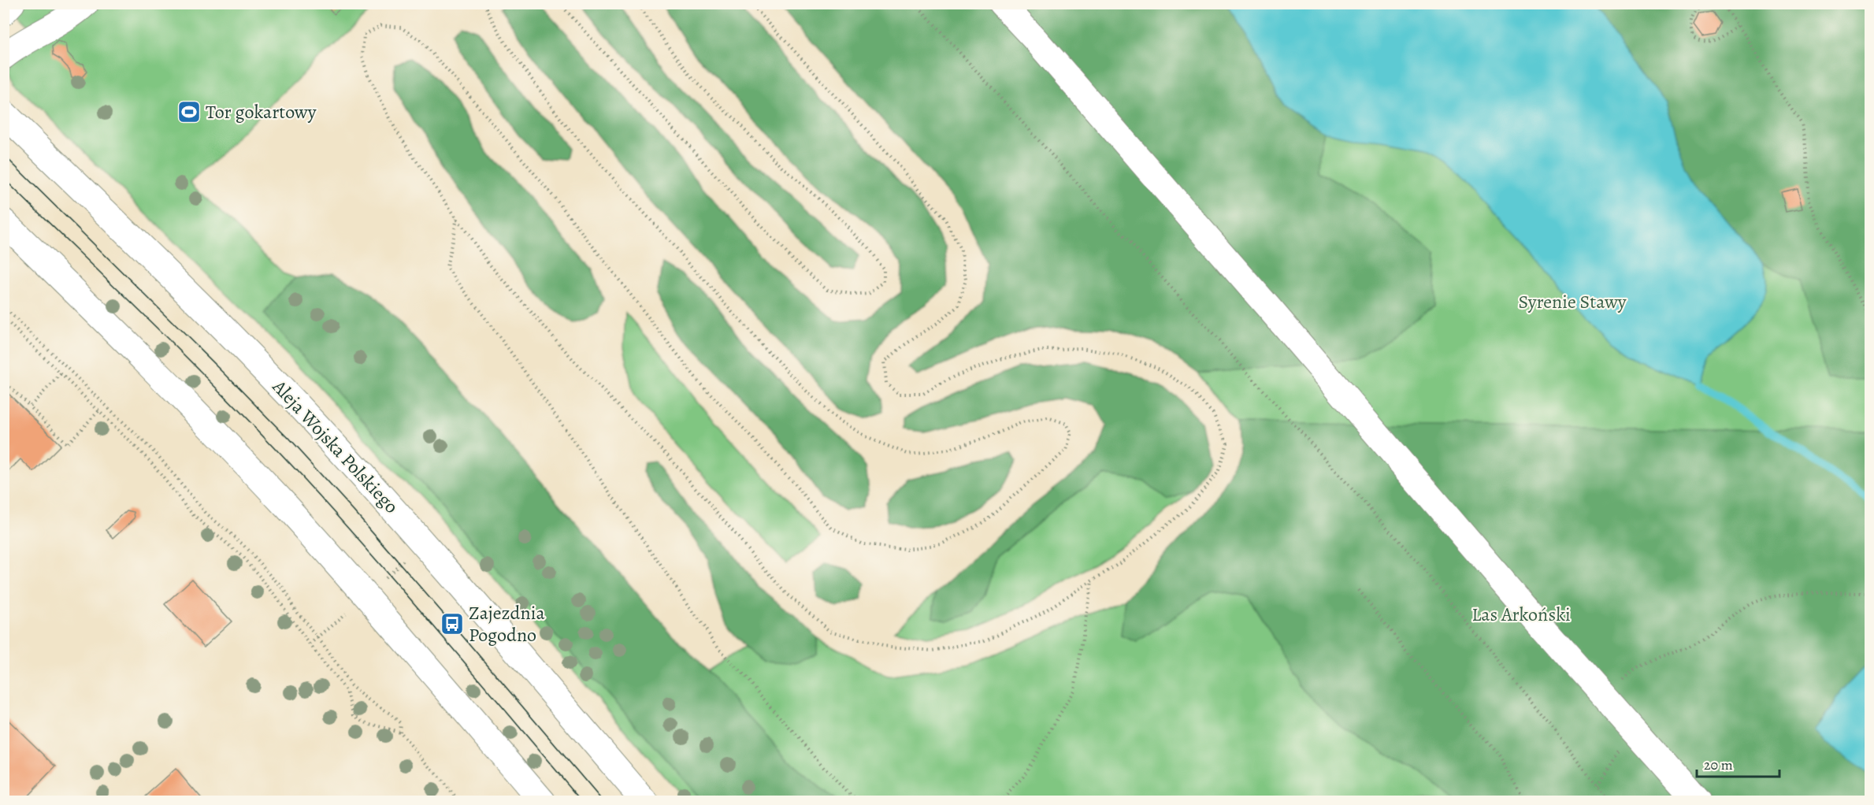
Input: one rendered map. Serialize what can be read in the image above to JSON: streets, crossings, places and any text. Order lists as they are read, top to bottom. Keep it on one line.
{"streets":{"main road":["Aleja Wojska Polskiego"]},"parks":["Syrenie Stawy","Las Arkoński"],"places":{"sports":["Tor gokartowy"],"bus stop":["Zajezdnia Pogodno"]},"scale_bar":"20 m"}
